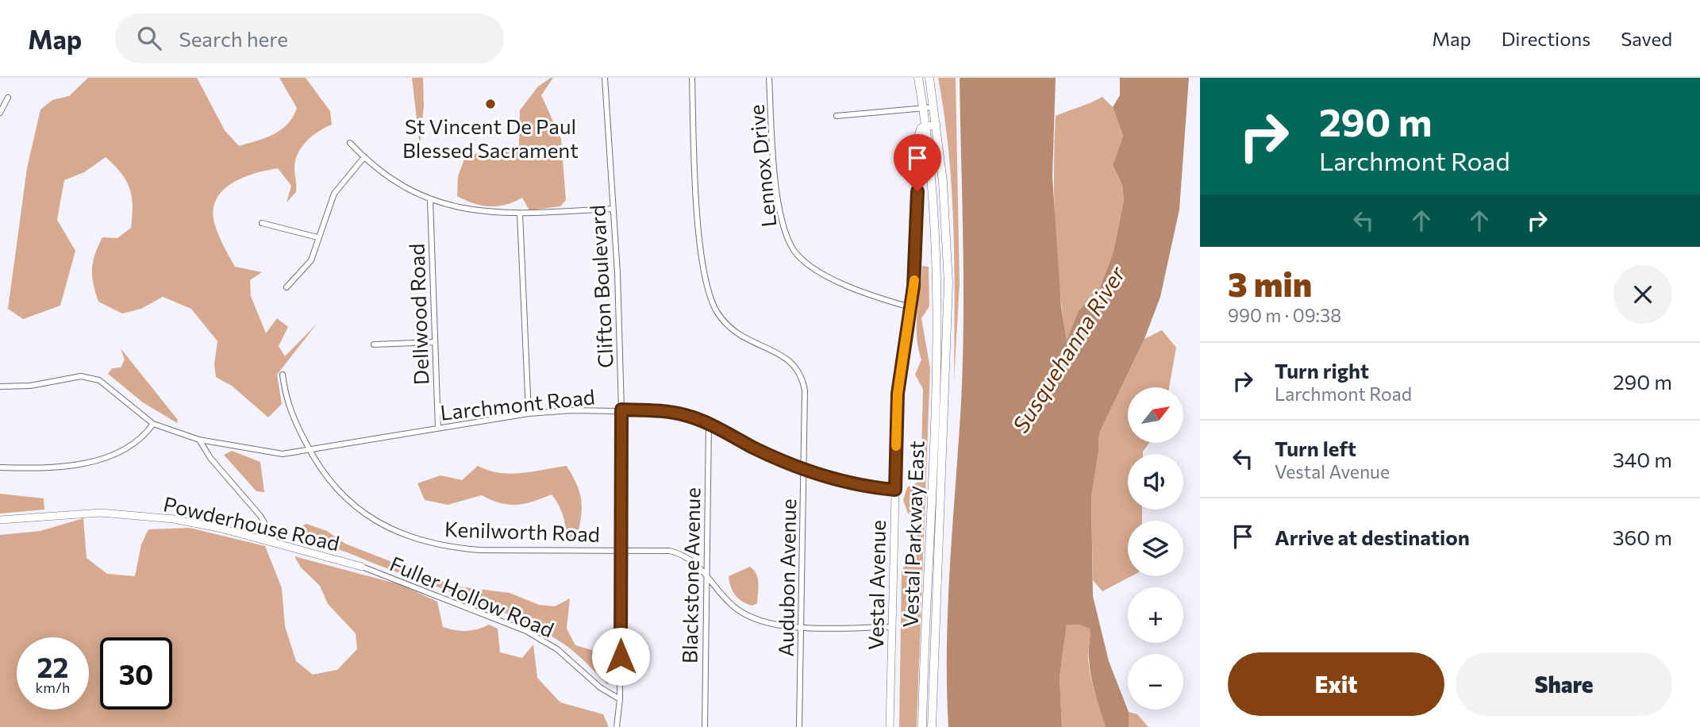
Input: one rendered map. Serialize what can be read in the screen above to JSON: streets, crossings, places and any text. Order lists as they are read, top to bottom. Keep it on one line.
{"streets":{"main road":["Vestal Parkway East"],"street":["Lennox Drive","Clifton Boulevard","Dellwood Road","Larchmont Road","Powderhouse Road","Kenilworth Road","Blackstone Avenue","Audubon Avenue","Vestal Avenue","Fuller Hollow Road"]},"crossings":[["Lennox Drive","Vestal Avenue"],["Clifton Boulevard","Larchmont Road"],["Clifton Boulevard","Kenilworth Road"],["Clifton Boulevard","Fuller Hollow Road"],["Dellwood Road","Larchmont Road"],["Larchmont Road","Kenilworth Road"],["Larchmont Road","Blackstone Avenue"],["Larchmont Road","Audubon Avenue"],["Larchmont Road","Vestal Avenue"],["Powderhouse Road","Fuller Hollow Road"],["Kenilworth Road","Blackstone Avenue"],["Kenilworth Road","Audubon Avenue"],["Kenilworth Road","Vestal Avenue"],["Vestal Parkway East","Vestal Avenue"]],"water":["Susquehanna River"],"places":["St Vincent De Paul Blessed Sacrament"],"north":"top right","page":{"header":"Map","search":"Search here","nav":["Map","Directions","Saved"],"turn":["290 m","Larchmont Road"],"heading":["3 min","990 m · 09:38"],"list":[{"name":"Turn right","note":"Larchmont Road","value":"290 m"},{"name":"Turn left","note":"Vestal Avenue","value":"340 m"},{"name":"Arrive at destination","value":"360 m"}],"map_buttons":["+","−"],"speed":"22 km/h","limit":"30","buttons":["Exit","Share"]}}
